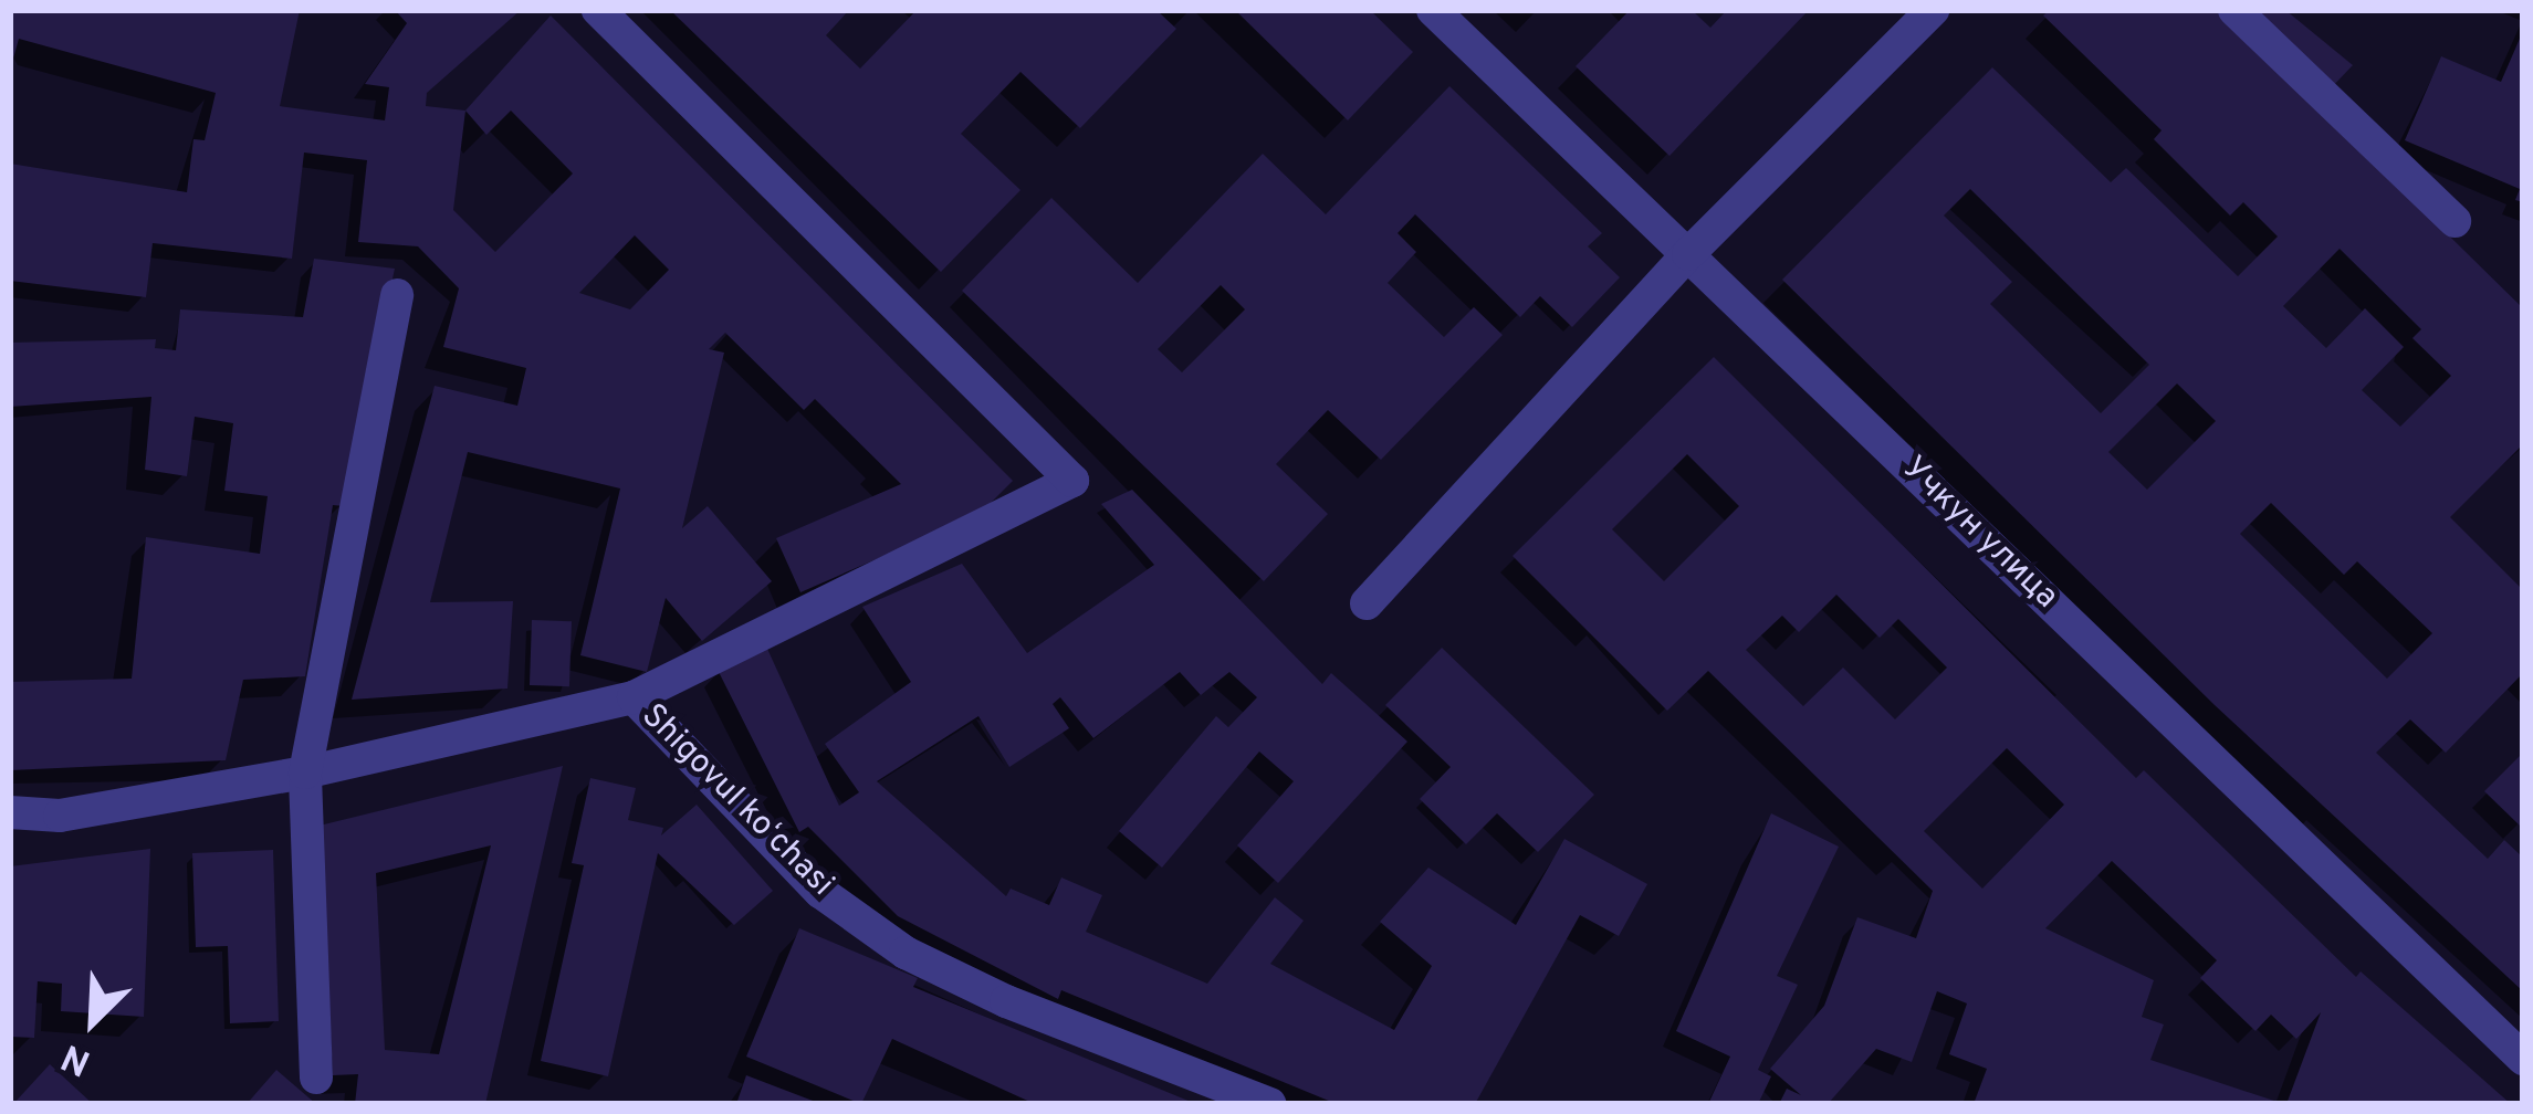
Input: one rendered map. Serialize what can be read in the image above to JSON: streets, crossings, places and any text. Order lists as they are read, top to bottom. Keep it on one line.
{"streets":{"street":["Учкун улица","Shigovul koʻchasi"]},"north":"bottom left"}
